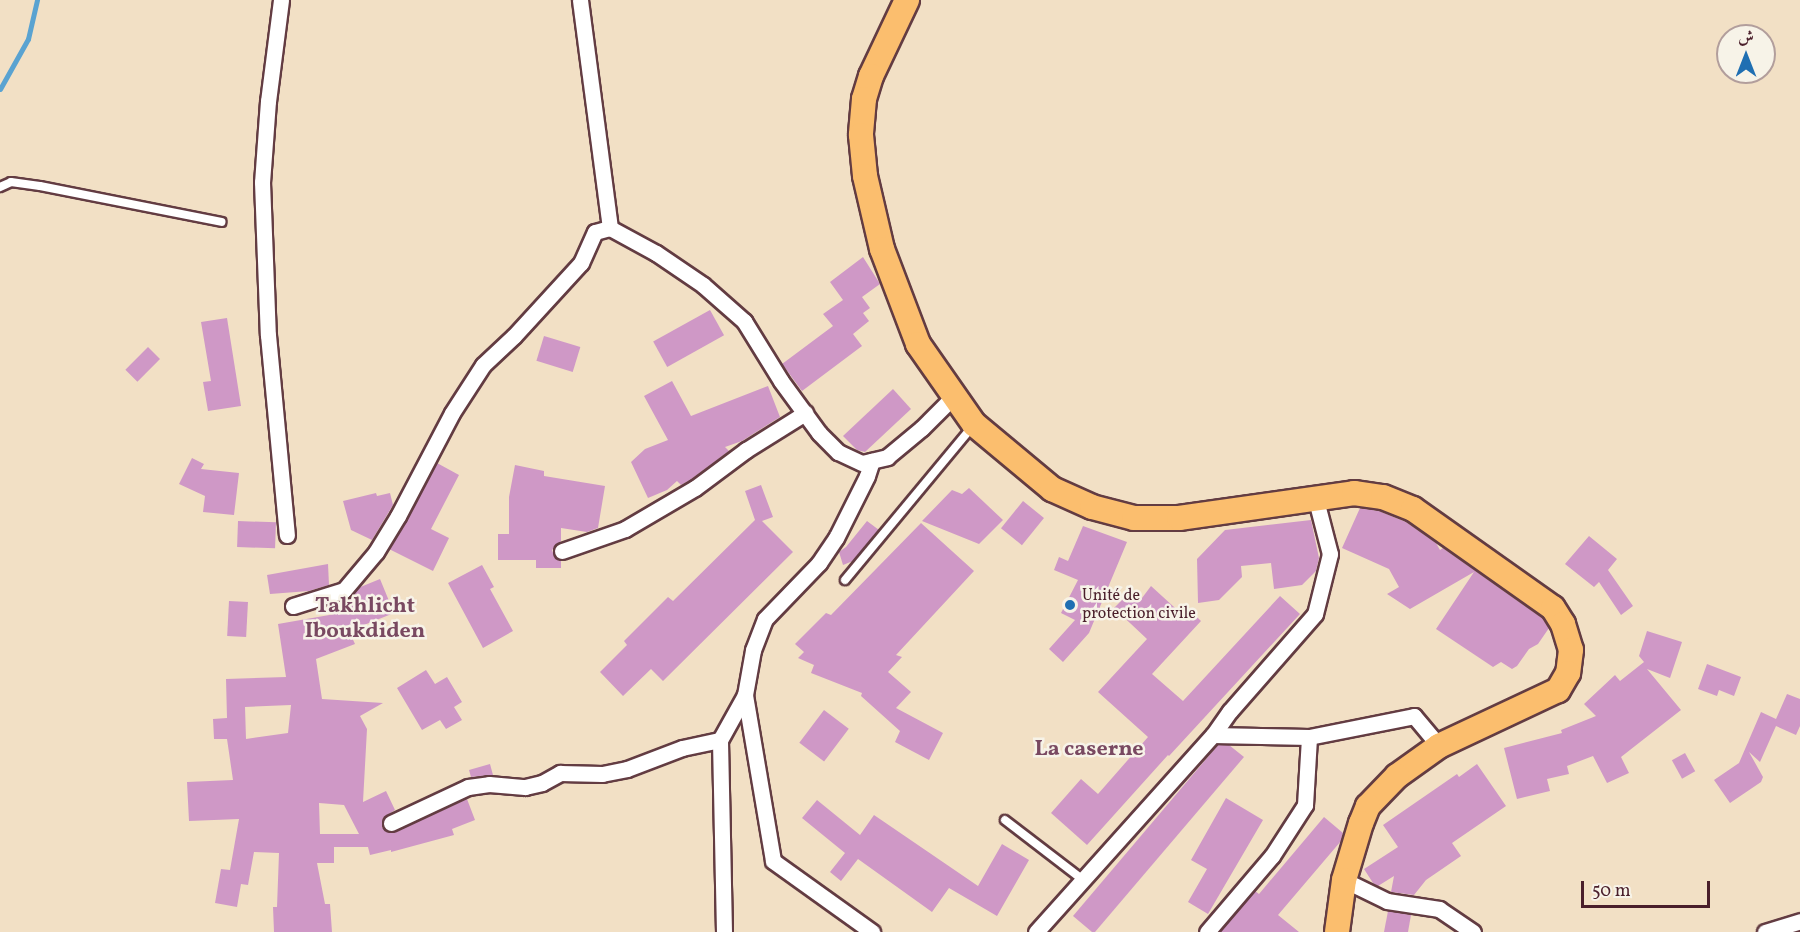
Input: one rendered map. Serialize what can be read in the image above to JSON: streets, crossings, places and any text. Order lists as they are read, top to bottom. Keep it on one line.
{"districts":["Takhlicht Iboukdiden","La caserne"],"places":["Unité de protection civile"],"scale_bar":"50 m","north":"top"}
